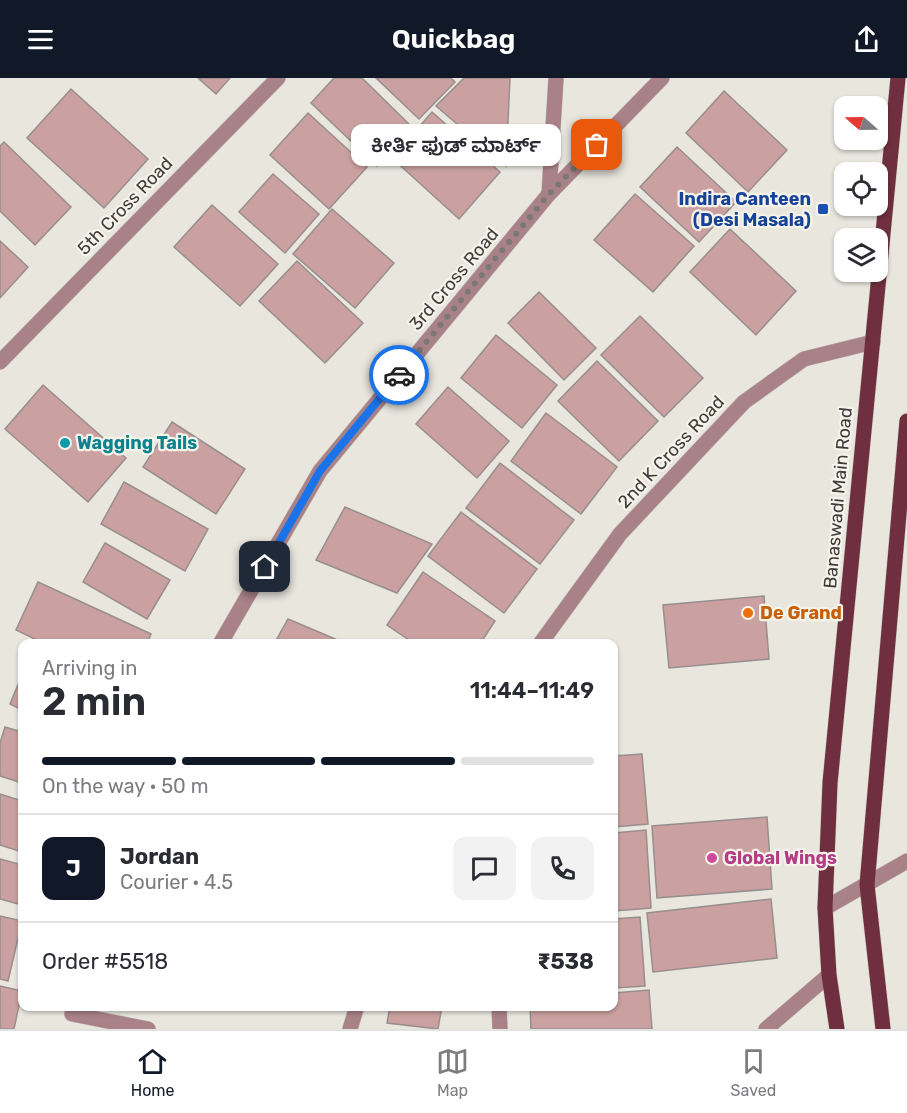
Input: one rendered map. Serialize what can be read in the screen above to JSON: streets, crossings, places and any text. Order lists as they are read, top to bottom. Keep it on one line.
{"streets":{"main road":["Banaswadi Main Road"],"street":["5th Cross Road","3rd Cross Road","2nd K Cross Road"]},"crossings":[["2nd K Cross Road","Banaswadi Main Road"]],"places":{"other":["ಕೀರ್ತಿ ಫುಡ್ ಮಾರ್ಟ್","Wagging Tails","De Grand","Global Wings"],"transit":["Indira Canteen (Desi Masala)"]},"north":"left","page":{"header":"Quickbag","bubble":"ಕೀರ್ತಿ ಫುಡ್ ಮಾರ್ಟ್","heading":["2 min","Arriving in","11:44–11:49"],"panel":["Jordan","Courier · 4.5","Order #5518","₹538"],"bar":"On the way · 50 m","round":"J","tabs":["Home","Map","Saved"]}}
